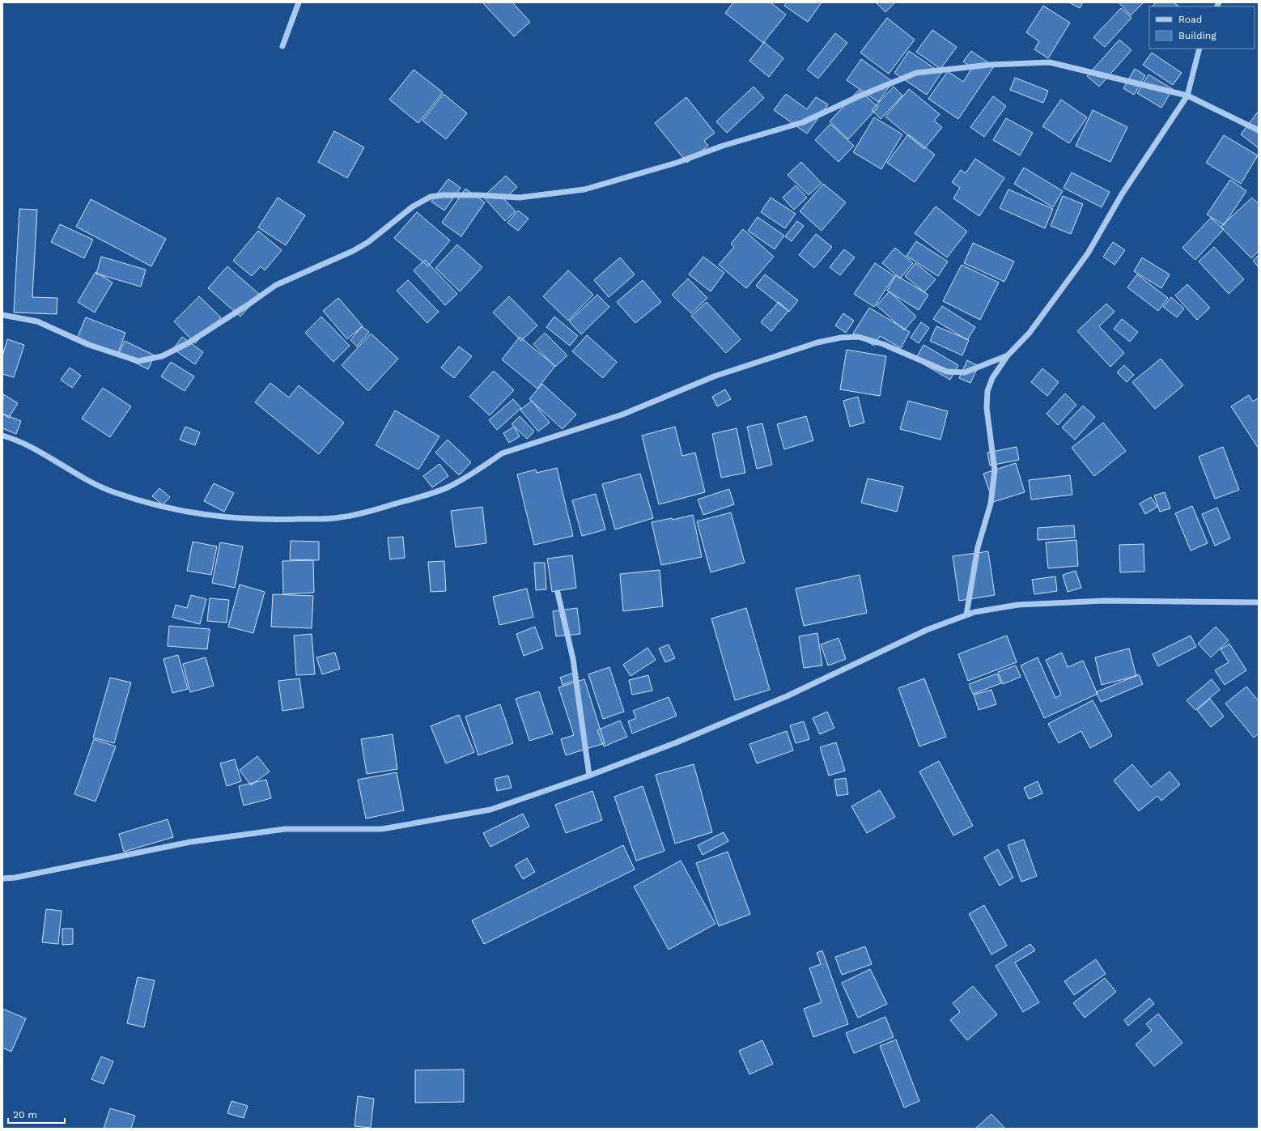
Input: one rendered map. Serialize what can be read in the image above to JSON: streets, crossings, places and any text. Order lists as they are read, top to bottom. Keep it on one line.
{"legend":["Road","Building"],"scale_bar":"20 m"}
